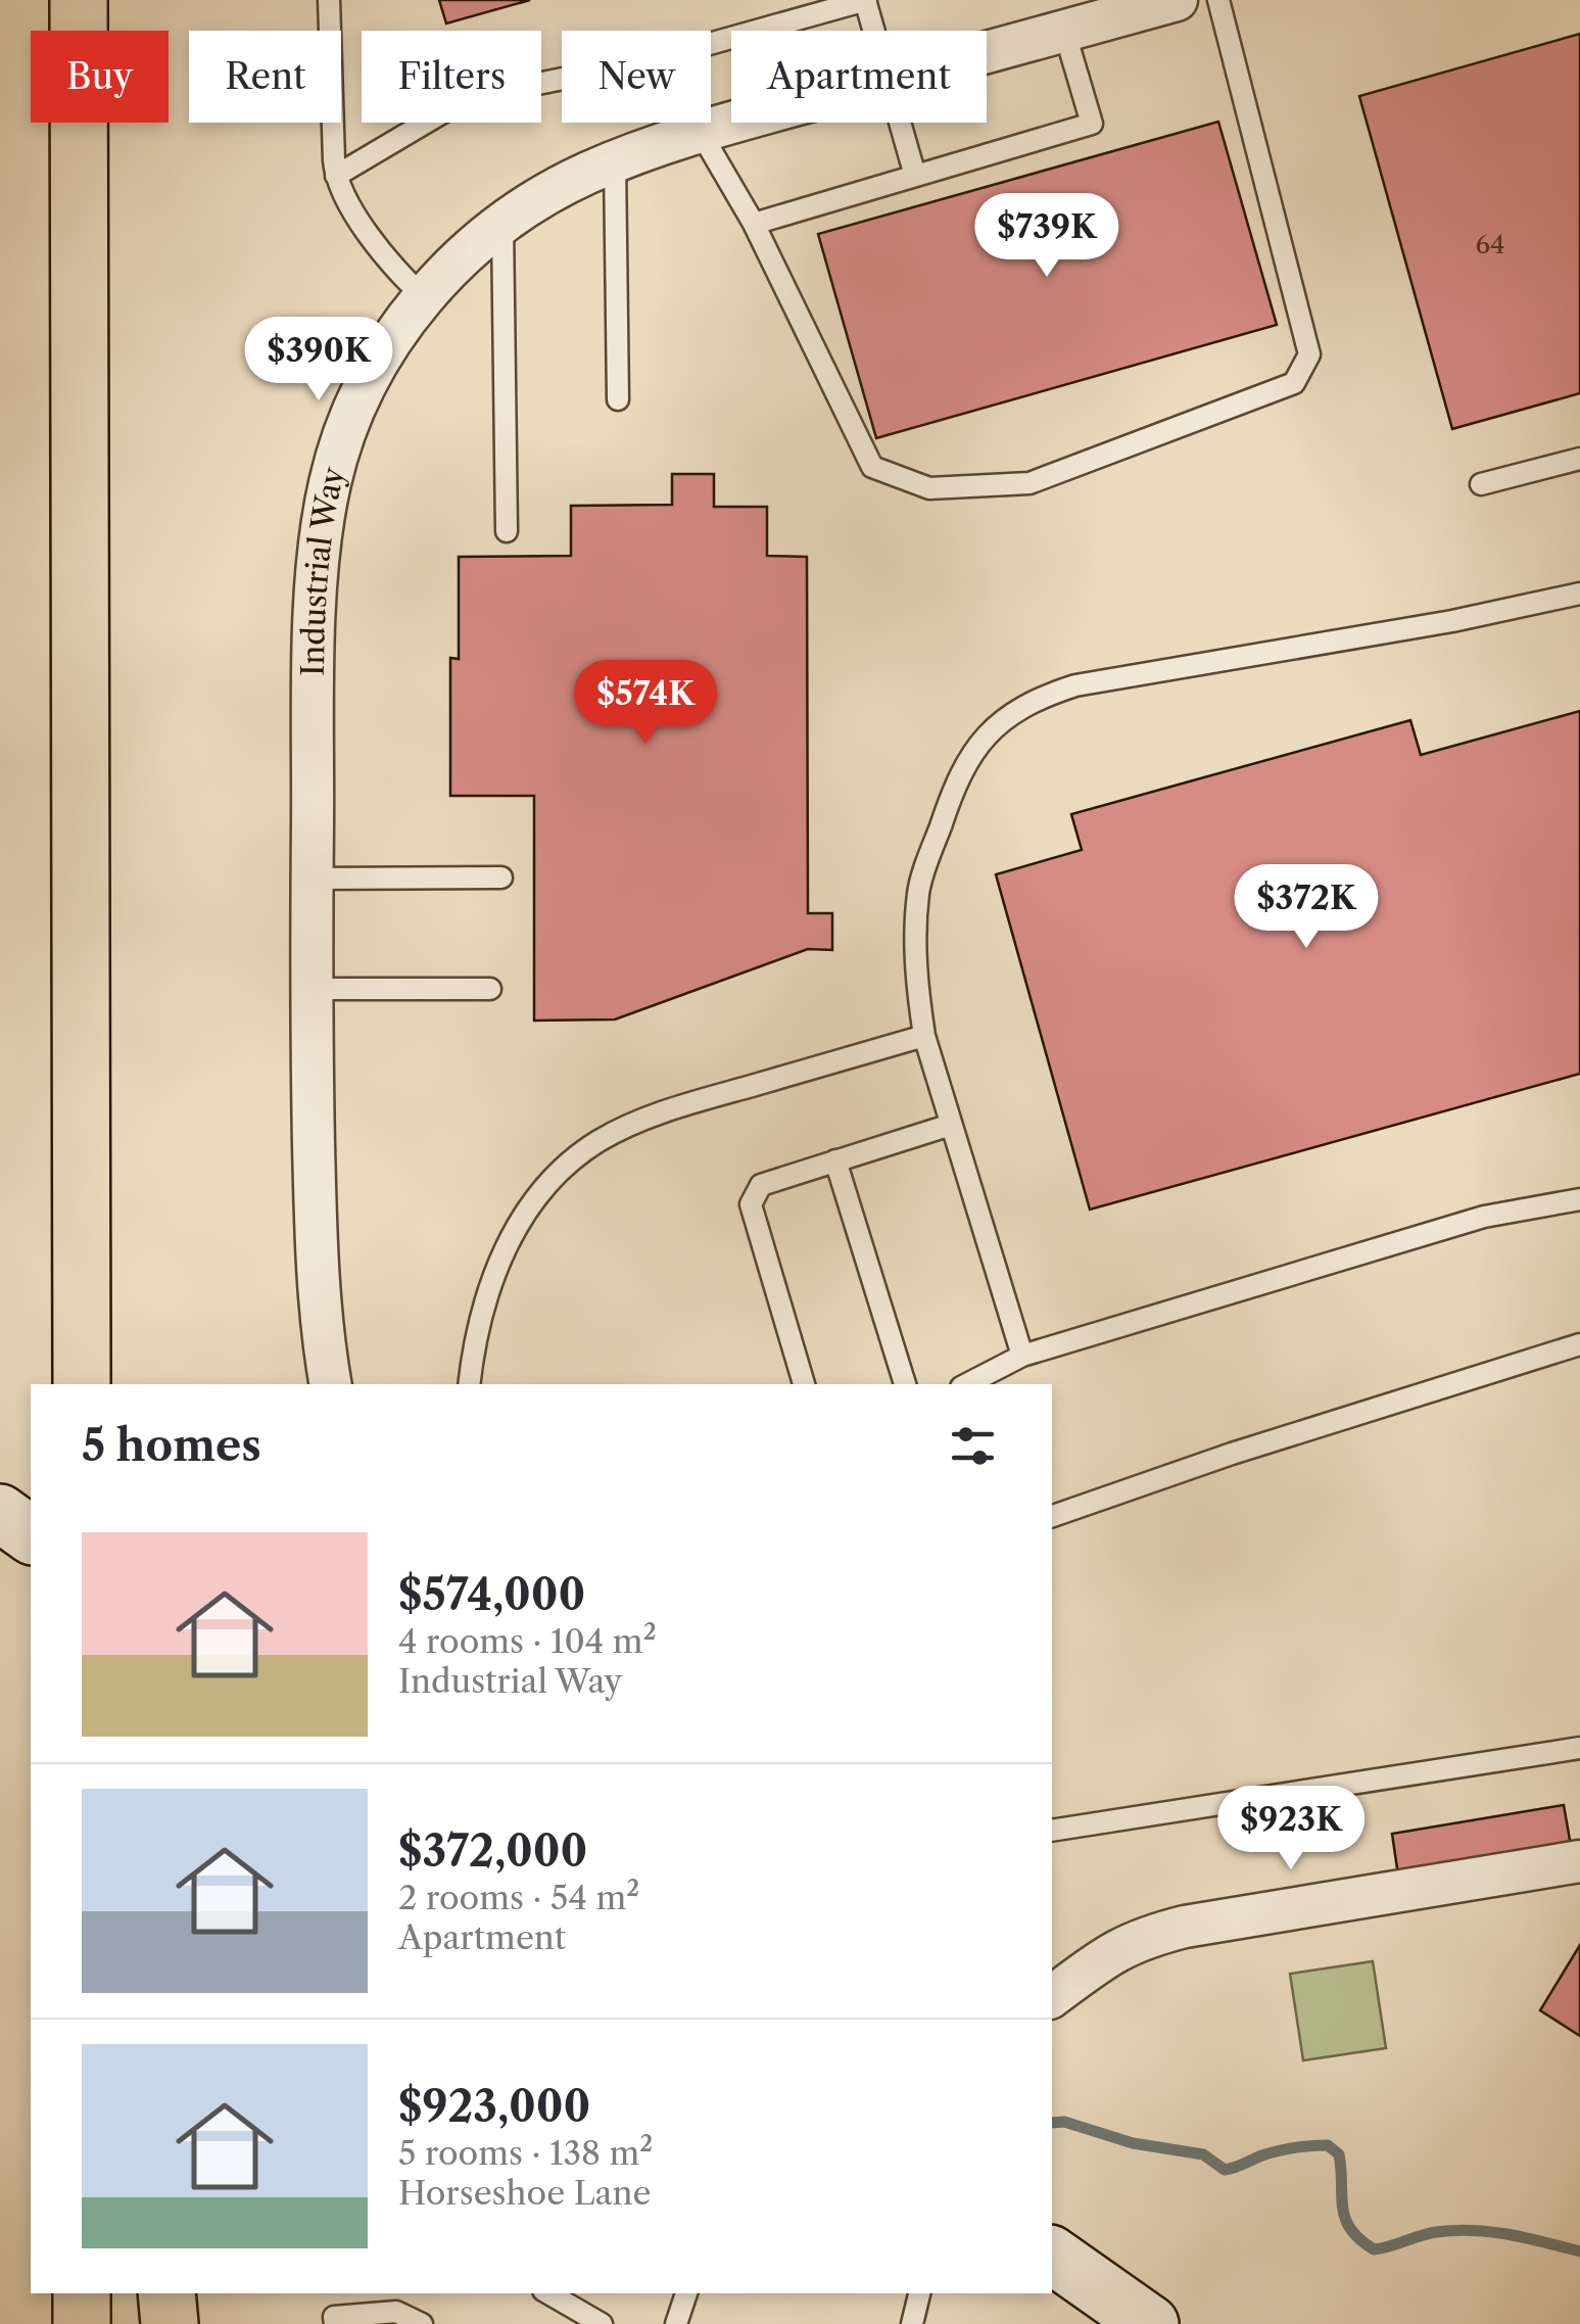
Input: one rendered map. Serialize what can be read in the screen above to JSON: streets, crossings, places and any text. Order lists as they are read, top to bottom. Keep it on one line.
{"streets":{"street":["Industrial Way"]},"house_numbers":["64"],"page":{"chip":["Buy","Rent","Filters","New","Apartment"],"price":["$739K","$390K","$574K","$372K","$923K"],"heading":"5 homes","list":[{"name":"$574,000","note":"4 rooms · 104 m² · Industrial Way"},{"name":"$372,000","note":"2 rooms · 54 m² · Apartment"},{"name":"$923,000","note":"5 rooms · 138 m² · Horseshoe Lane"}]}}
